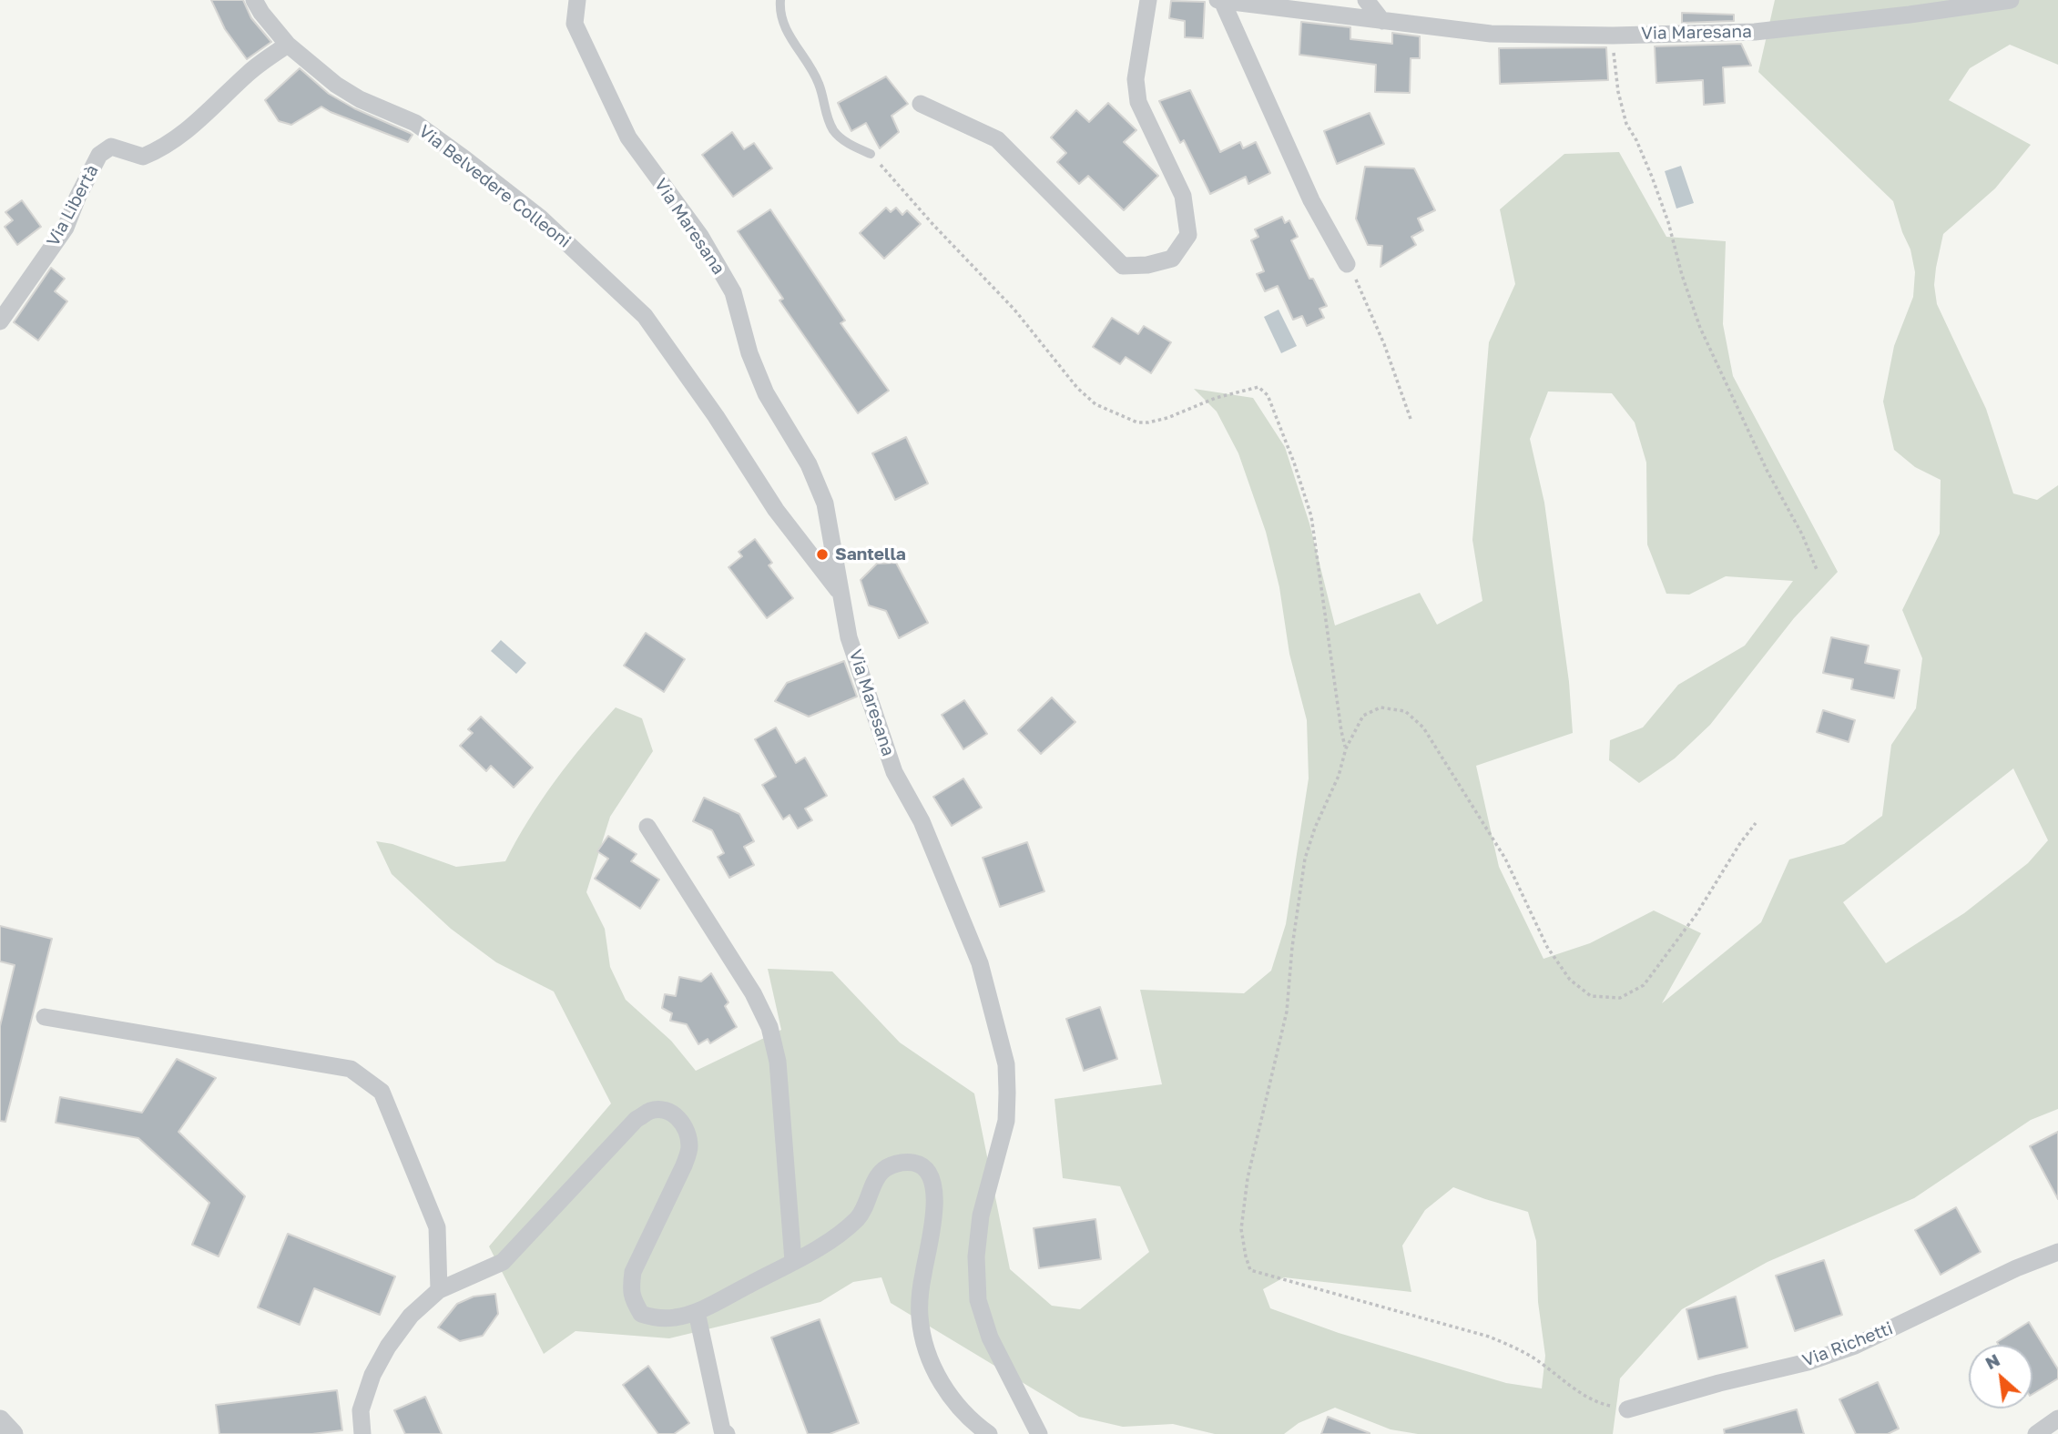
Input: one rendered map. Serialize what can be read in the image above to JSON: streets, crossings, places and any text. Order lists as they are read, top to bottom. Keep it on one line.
{"streets":{"street":["Via Maresana","Via Belvedere Colleoni","Via Libertà","Via Richetti"]},"crossings":[["Via Maresana","Via Belvedere Colleoni"],["Via Belvedere Colleoni","Via Libertà"]],"places":["Santella"],"north":"top left"}
